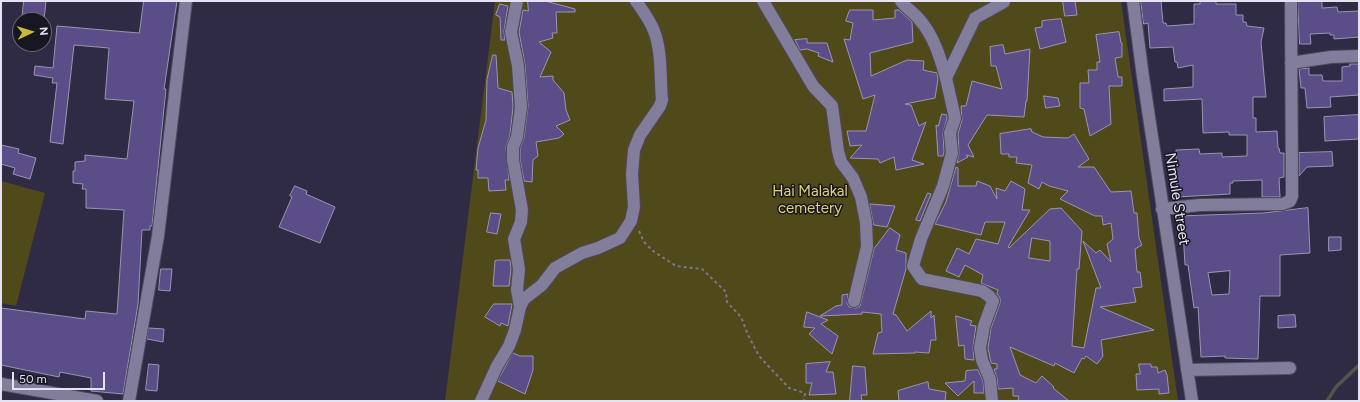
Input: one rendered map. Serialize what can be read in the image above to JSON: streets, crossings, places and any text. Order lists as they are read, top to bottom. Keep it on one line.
{"streets":{"street":["Nimule Street"]},"parks":["Hai Malakal cemetery"],"scale_bar":"50 m","north":"right"}
